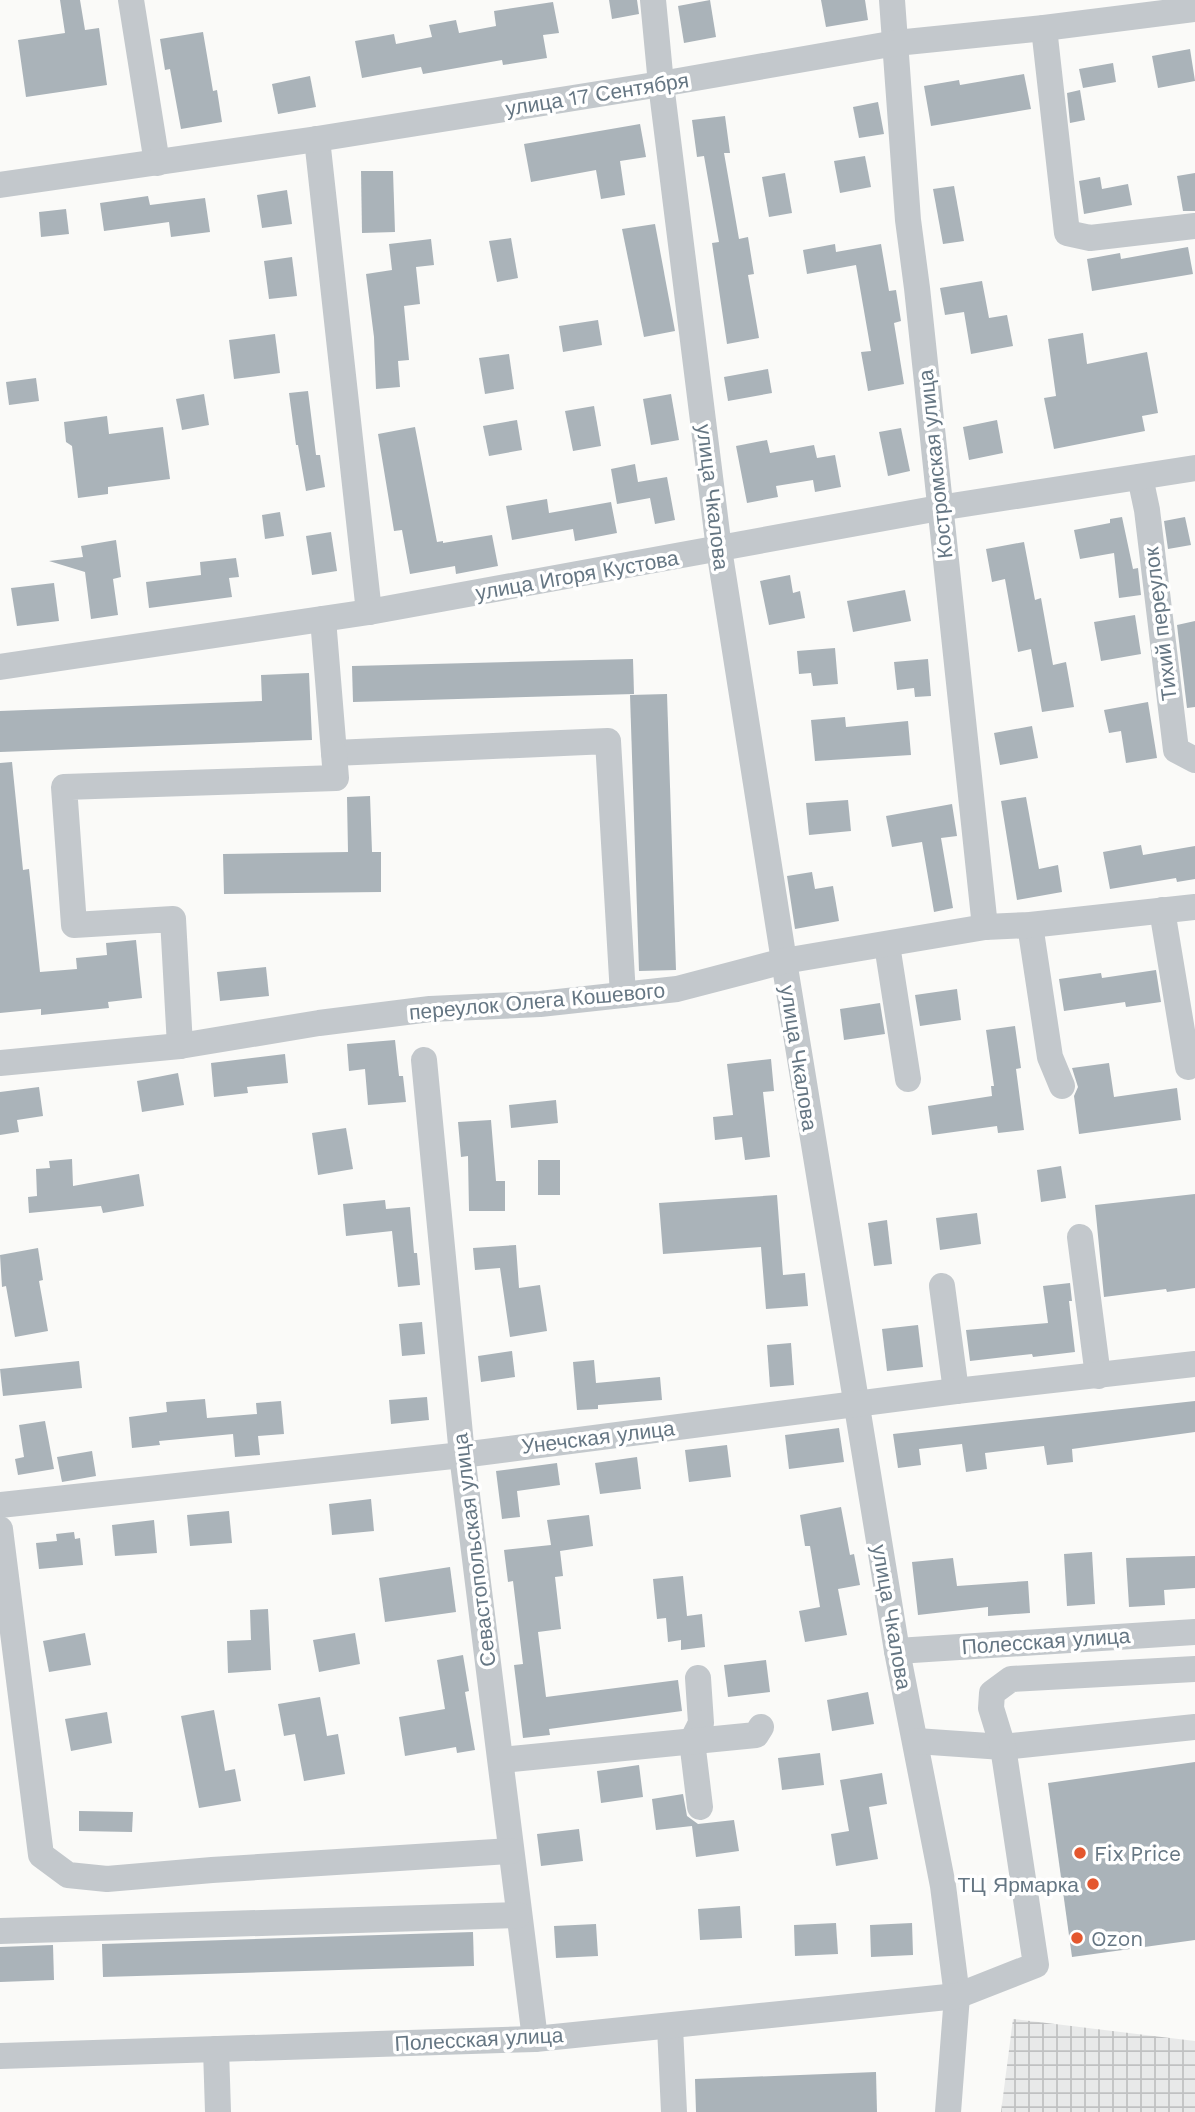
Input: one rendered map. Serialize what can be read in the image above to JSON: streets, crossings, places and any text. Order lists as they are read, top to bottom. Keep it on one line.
{"streets":{"street":["улица 17 Сентября","Костромская улица","улица Чкалова","улица Игоря Кустова","Тихий переулок","переулок Олега Кошевого","Унечская улица","Севастопольская улица","Полесская улица"]},"crossings":[["улица 17 Сентября","Костромская улица"],["улица 17 Сентября","улица Чкалова"],["Костромская улица","улица Игоря Кустова"],["Костромская улица","переулок Олега Кошевого"],["улица Чкалова","улица Игоря Кустова"],["улица Чкалова","переулок Олега Кошевого"],["улица Чкалова","Унечская улица"],["улица Чкалова","Полесская улица"],["улица Игоря Кустова","Тихий переулок"],["Унечская улица","Севастопольская улица"],["Севастопольская улица","Полесская улица"]],"places":["Fix Price","ТЦ Ярмарка","Ozon"]}
